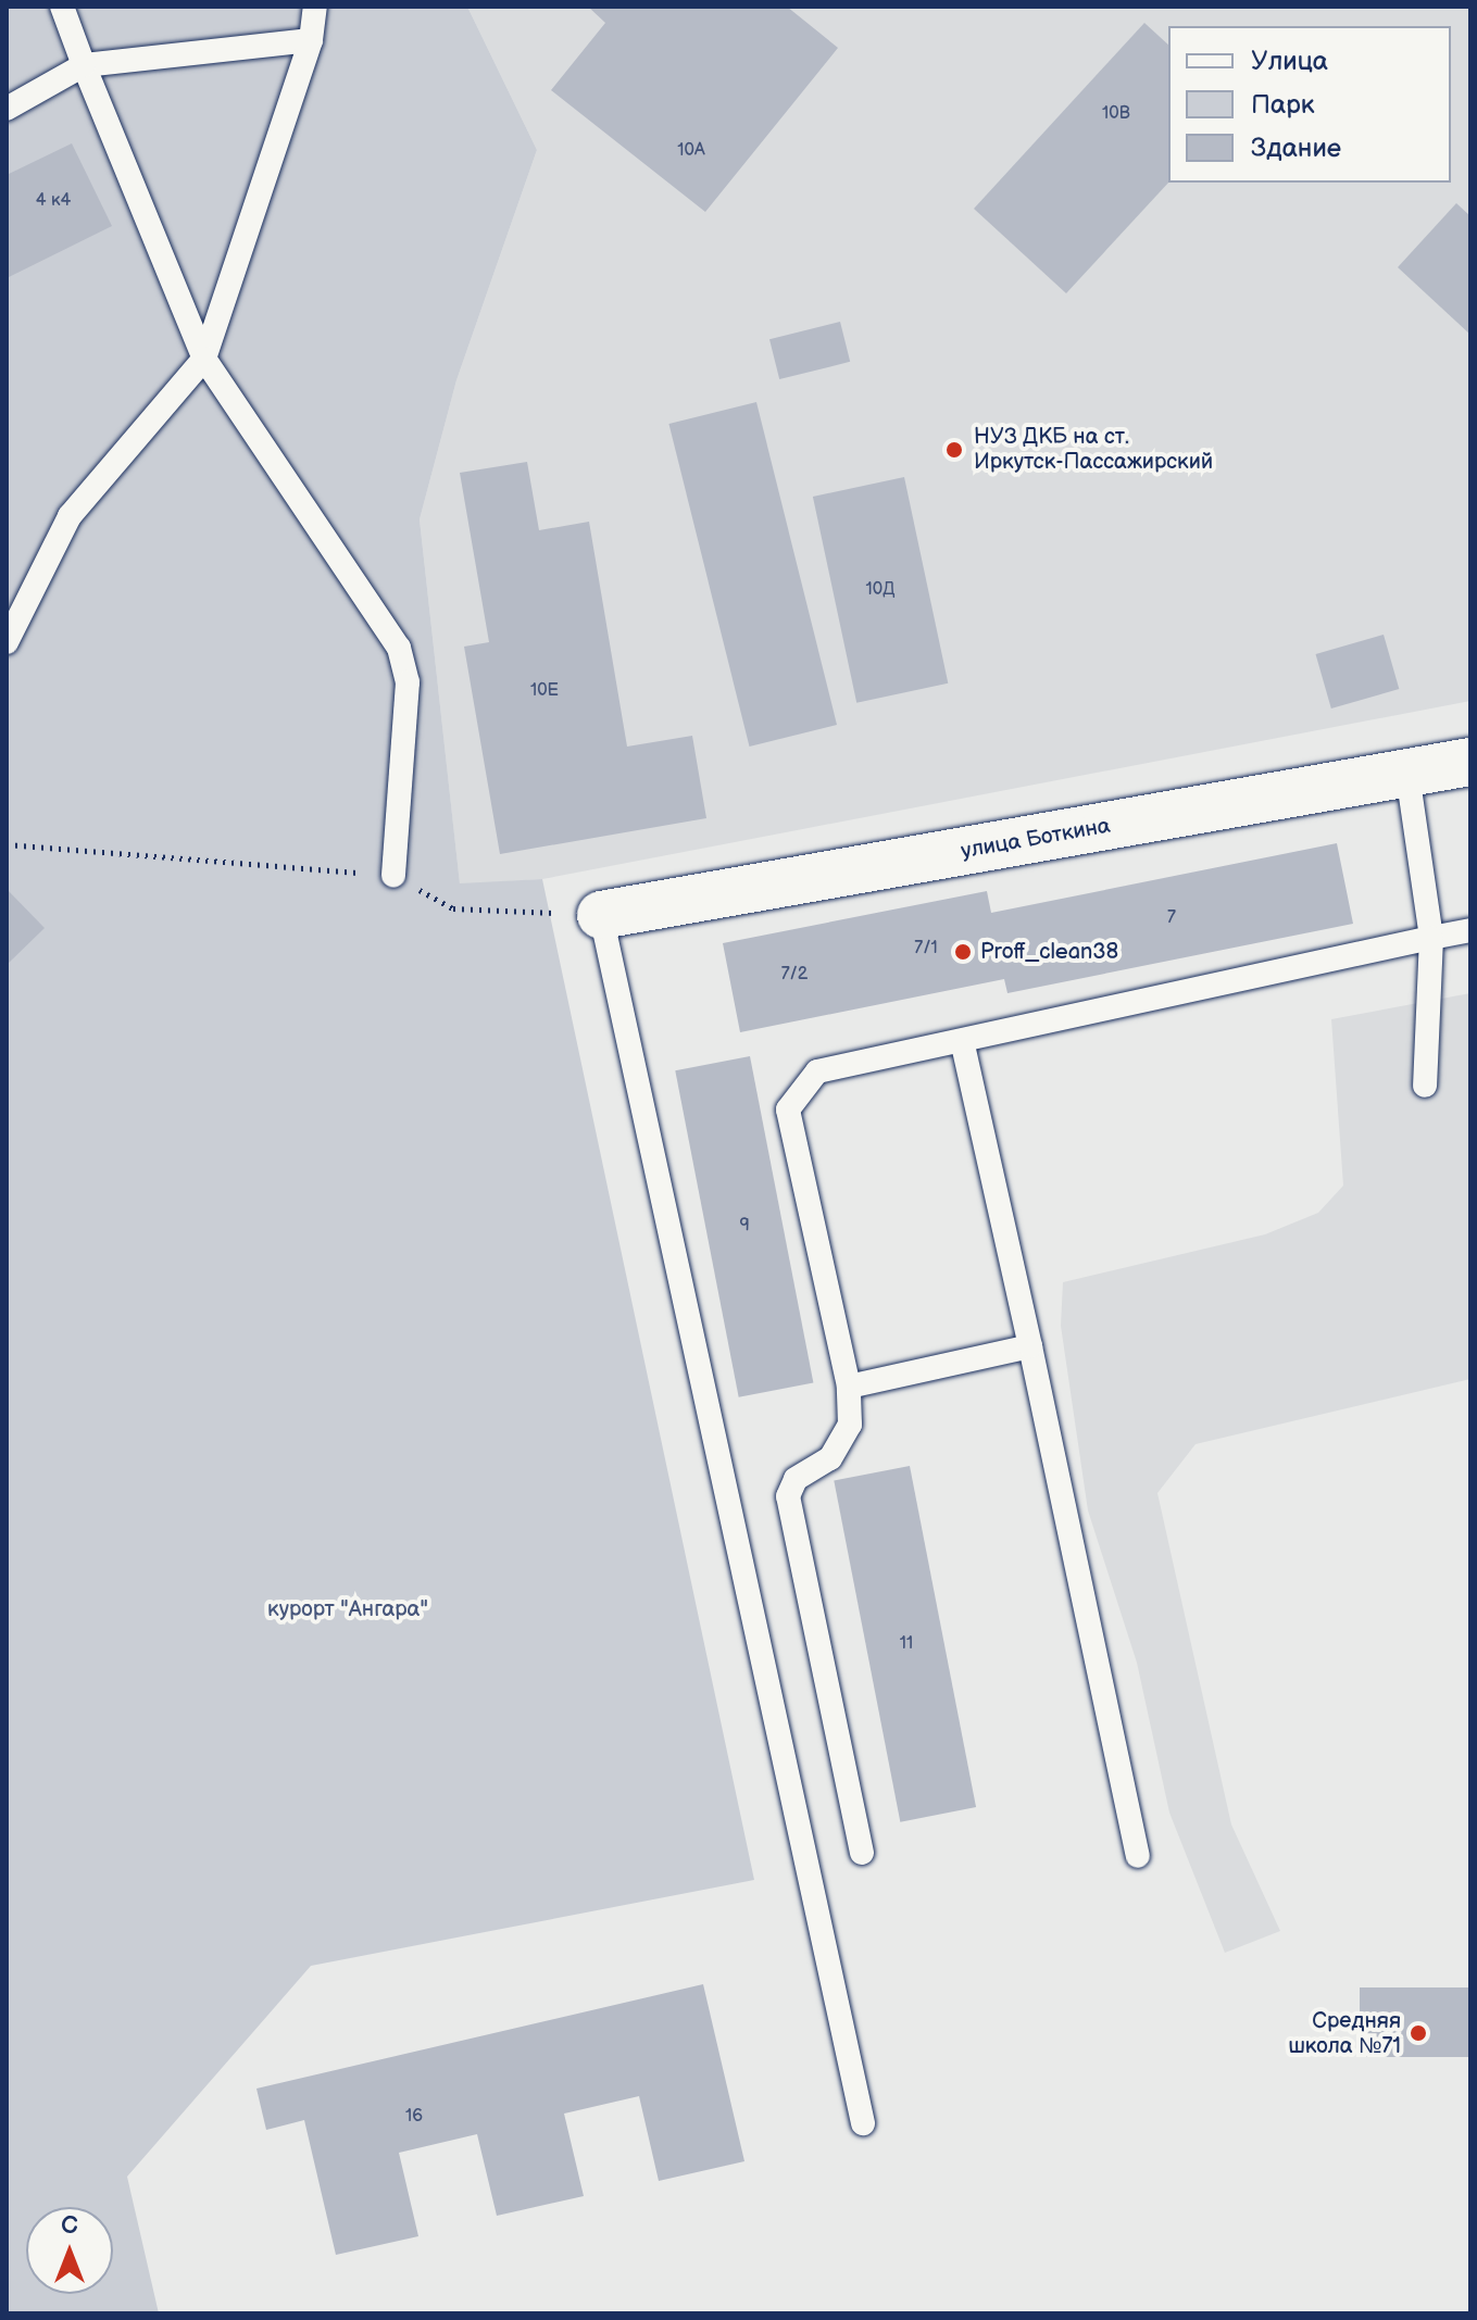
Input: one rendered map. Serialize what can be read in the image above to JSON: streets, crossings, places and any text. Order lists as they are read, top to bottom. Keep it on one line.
{"streets":{"street":["улица Боткина"]},"parks":["курорт \"Ангара\""],"places":["НУЗ ДКБ на ст. Иркутск-Пассажирский","Proff_clean38","Средняя школа №71"],"house_numbers":["10В","10А","4 к4","10Д","10Е","7","7/1","7/2","9","11","16"],"legend":["Улица","Парк","Здание"],"north":"top"}
